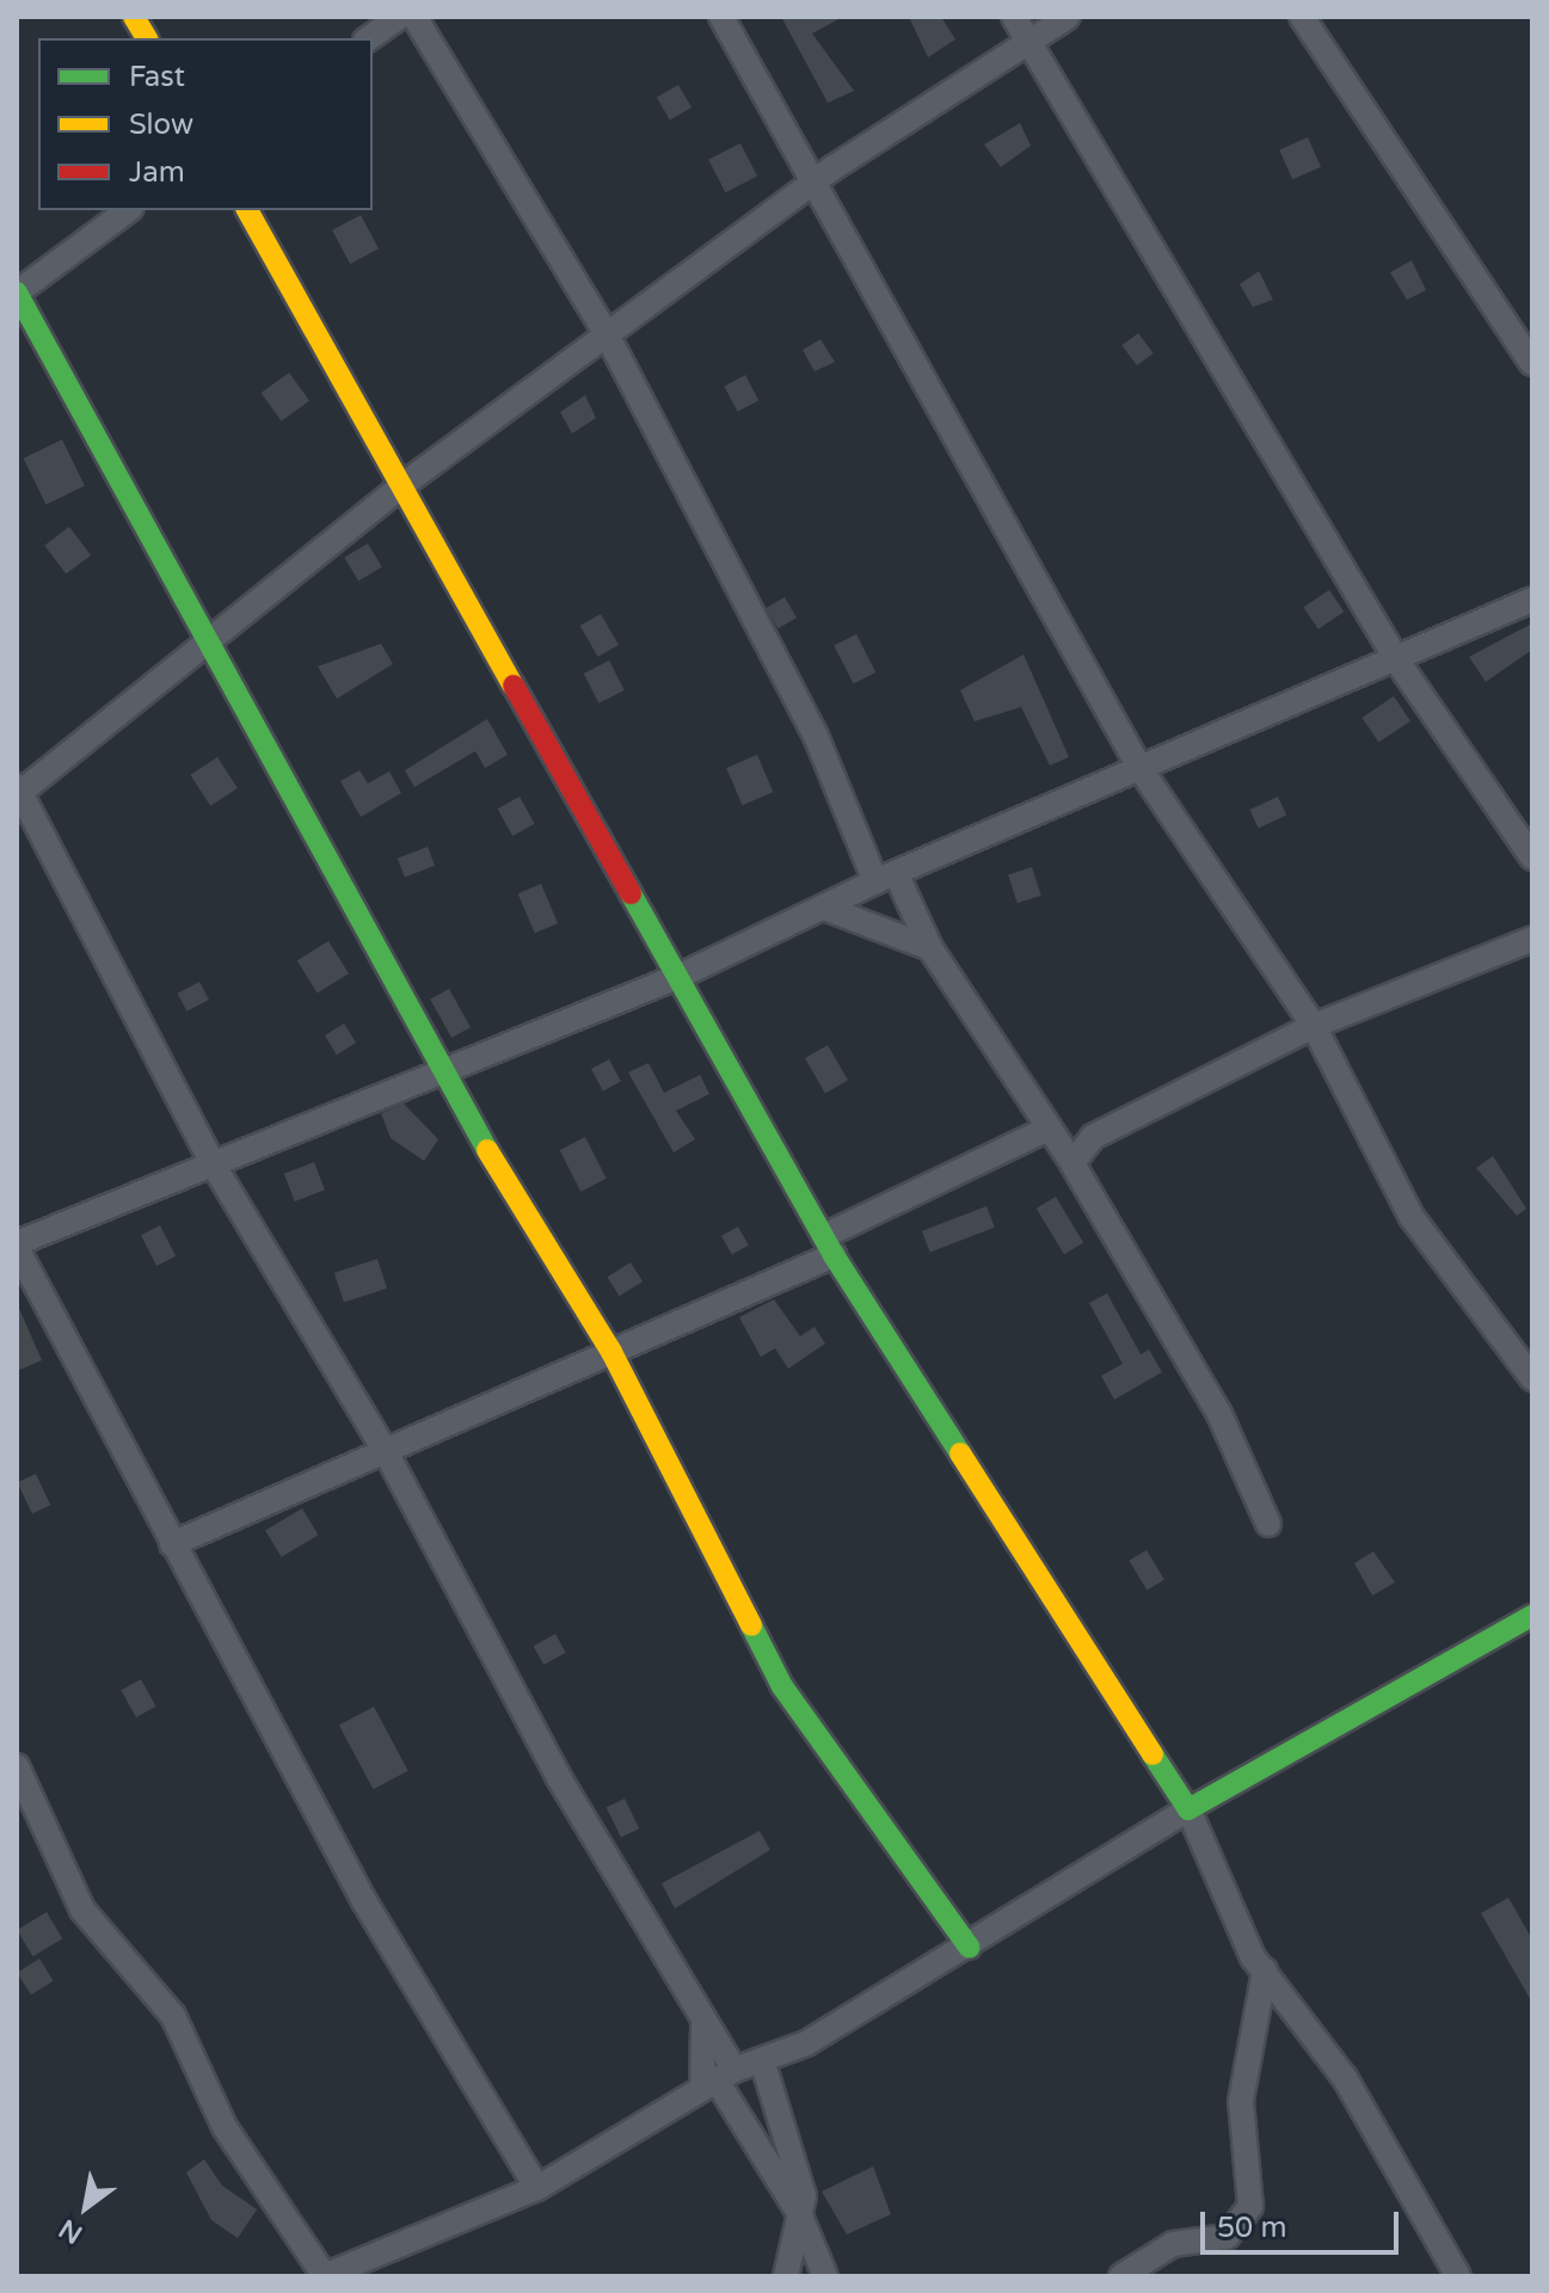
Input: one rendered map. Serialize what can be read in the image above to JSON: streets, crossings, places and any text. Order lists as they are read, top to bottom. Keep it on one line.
{"legend":["Fast","Slow","Jam"],"scale_bar":"50 m","north":"bottom left"}
